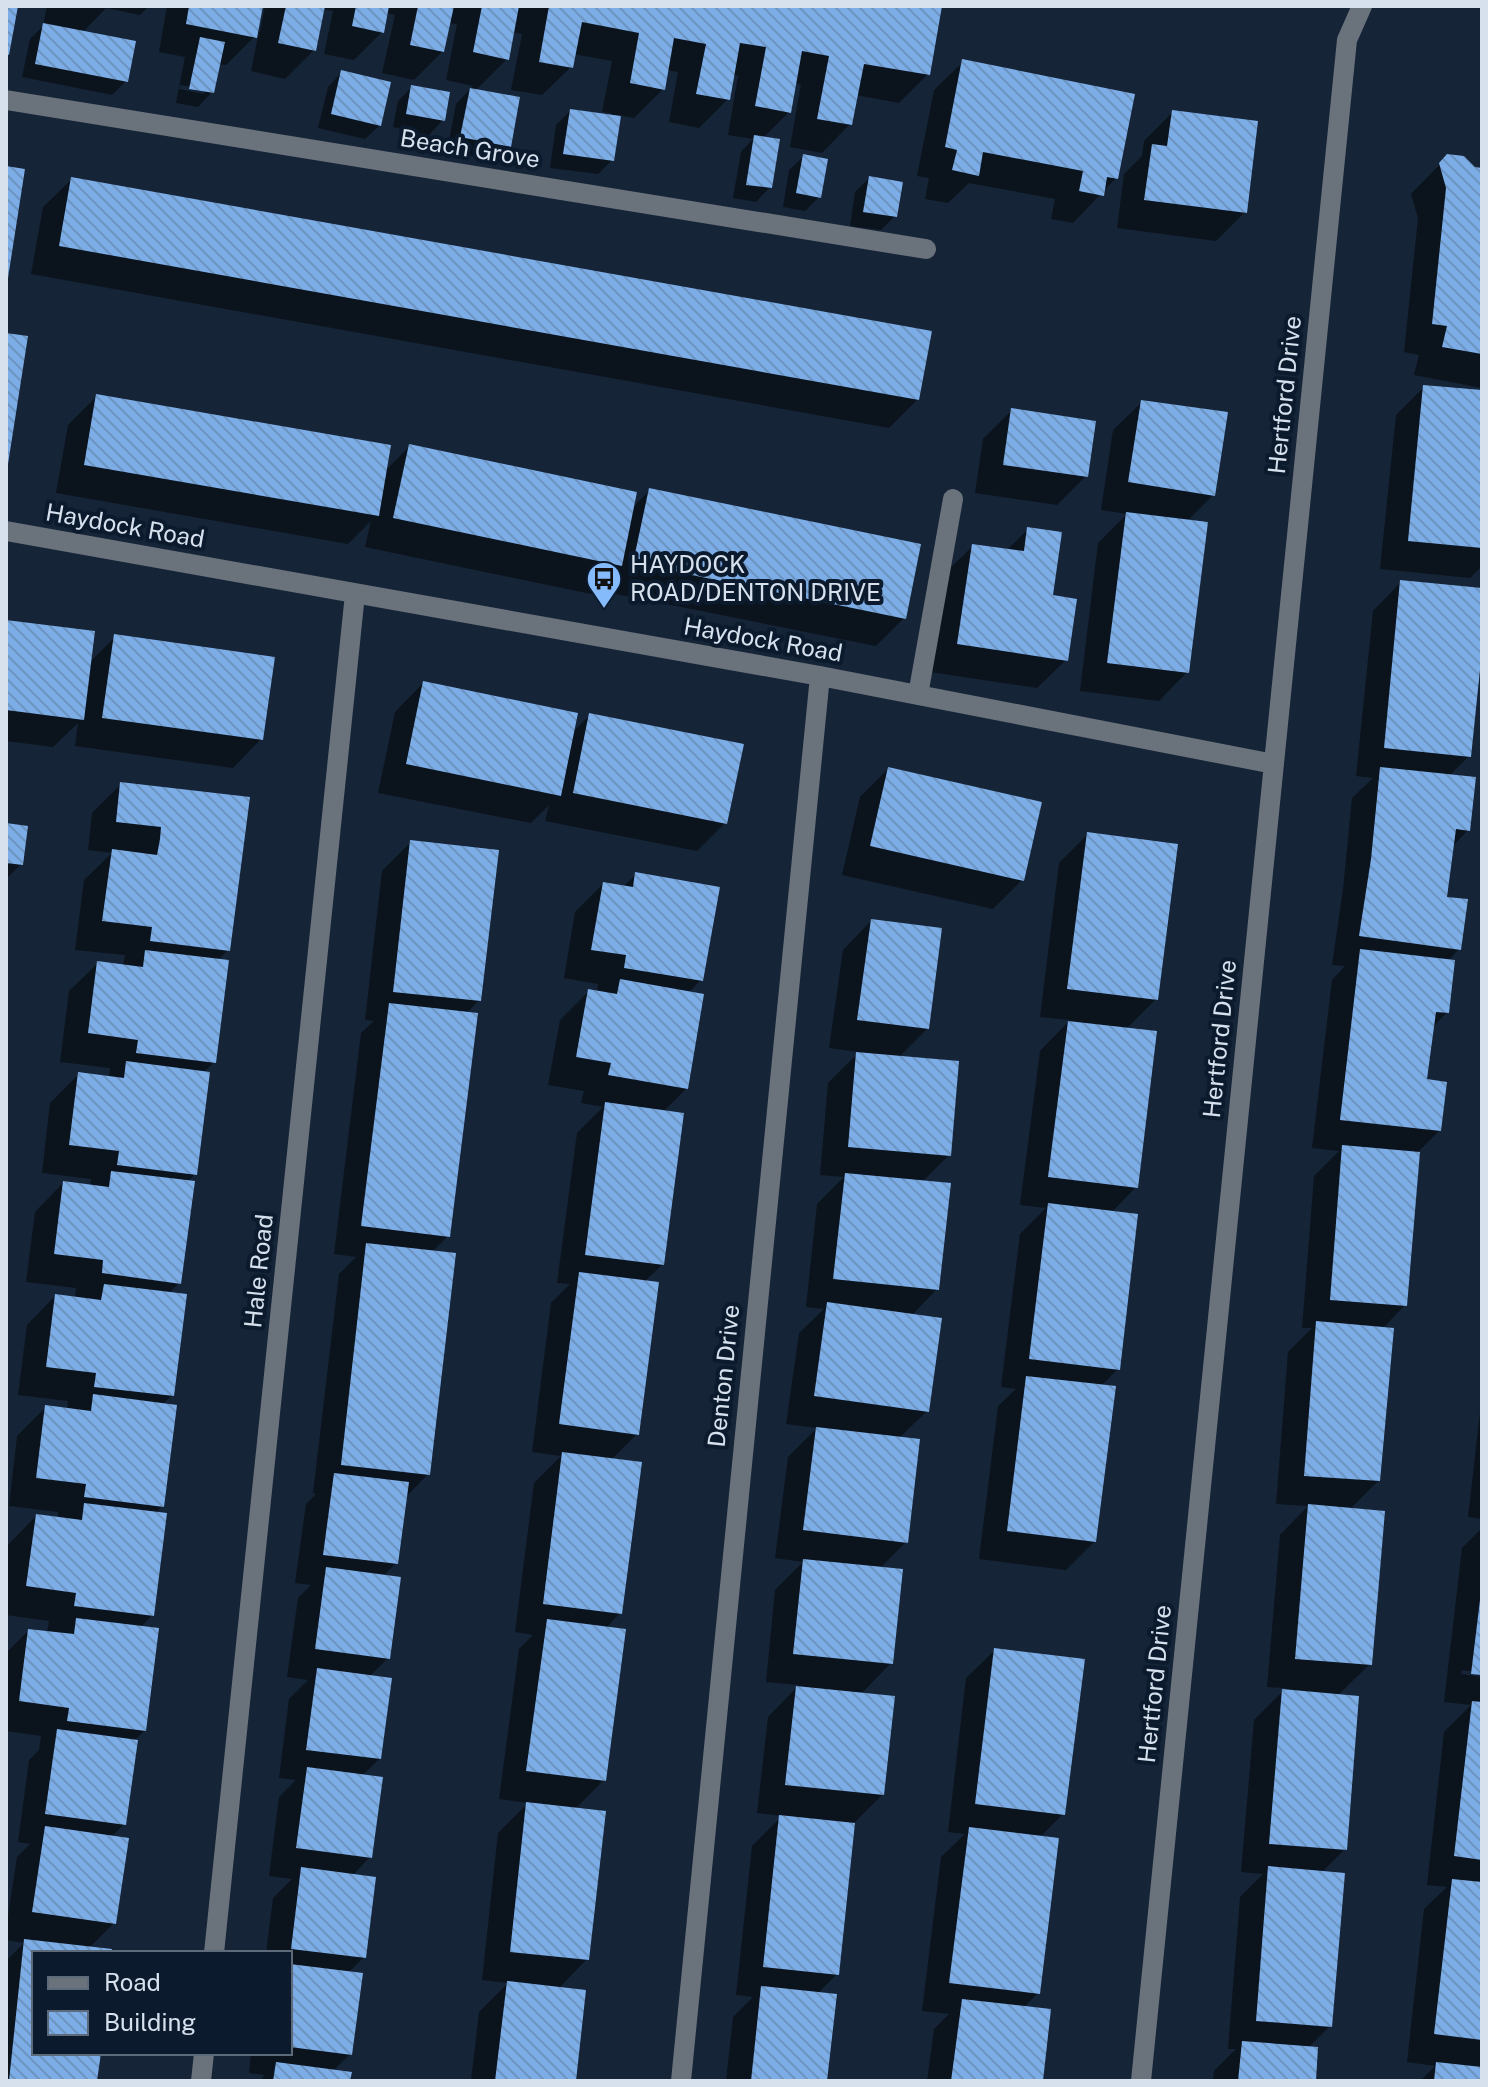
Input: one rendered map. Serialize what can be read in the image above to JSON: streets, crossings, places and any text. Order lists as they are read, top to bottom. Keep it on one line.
{"streets":{"street":["Beach Grove","Hertford Drive","Haydock Road","Hale Road","Denton Drive"]},"crossings":[["Hertford Drive","Haydock Road"],["Haydock Road","Hale Road"],["Haydock Road","Denton Drive"]],"places":{"bus stop":["HAYDOCK ROAD/DENTON DRIVE"]},"legend":["Road","Building"]}
